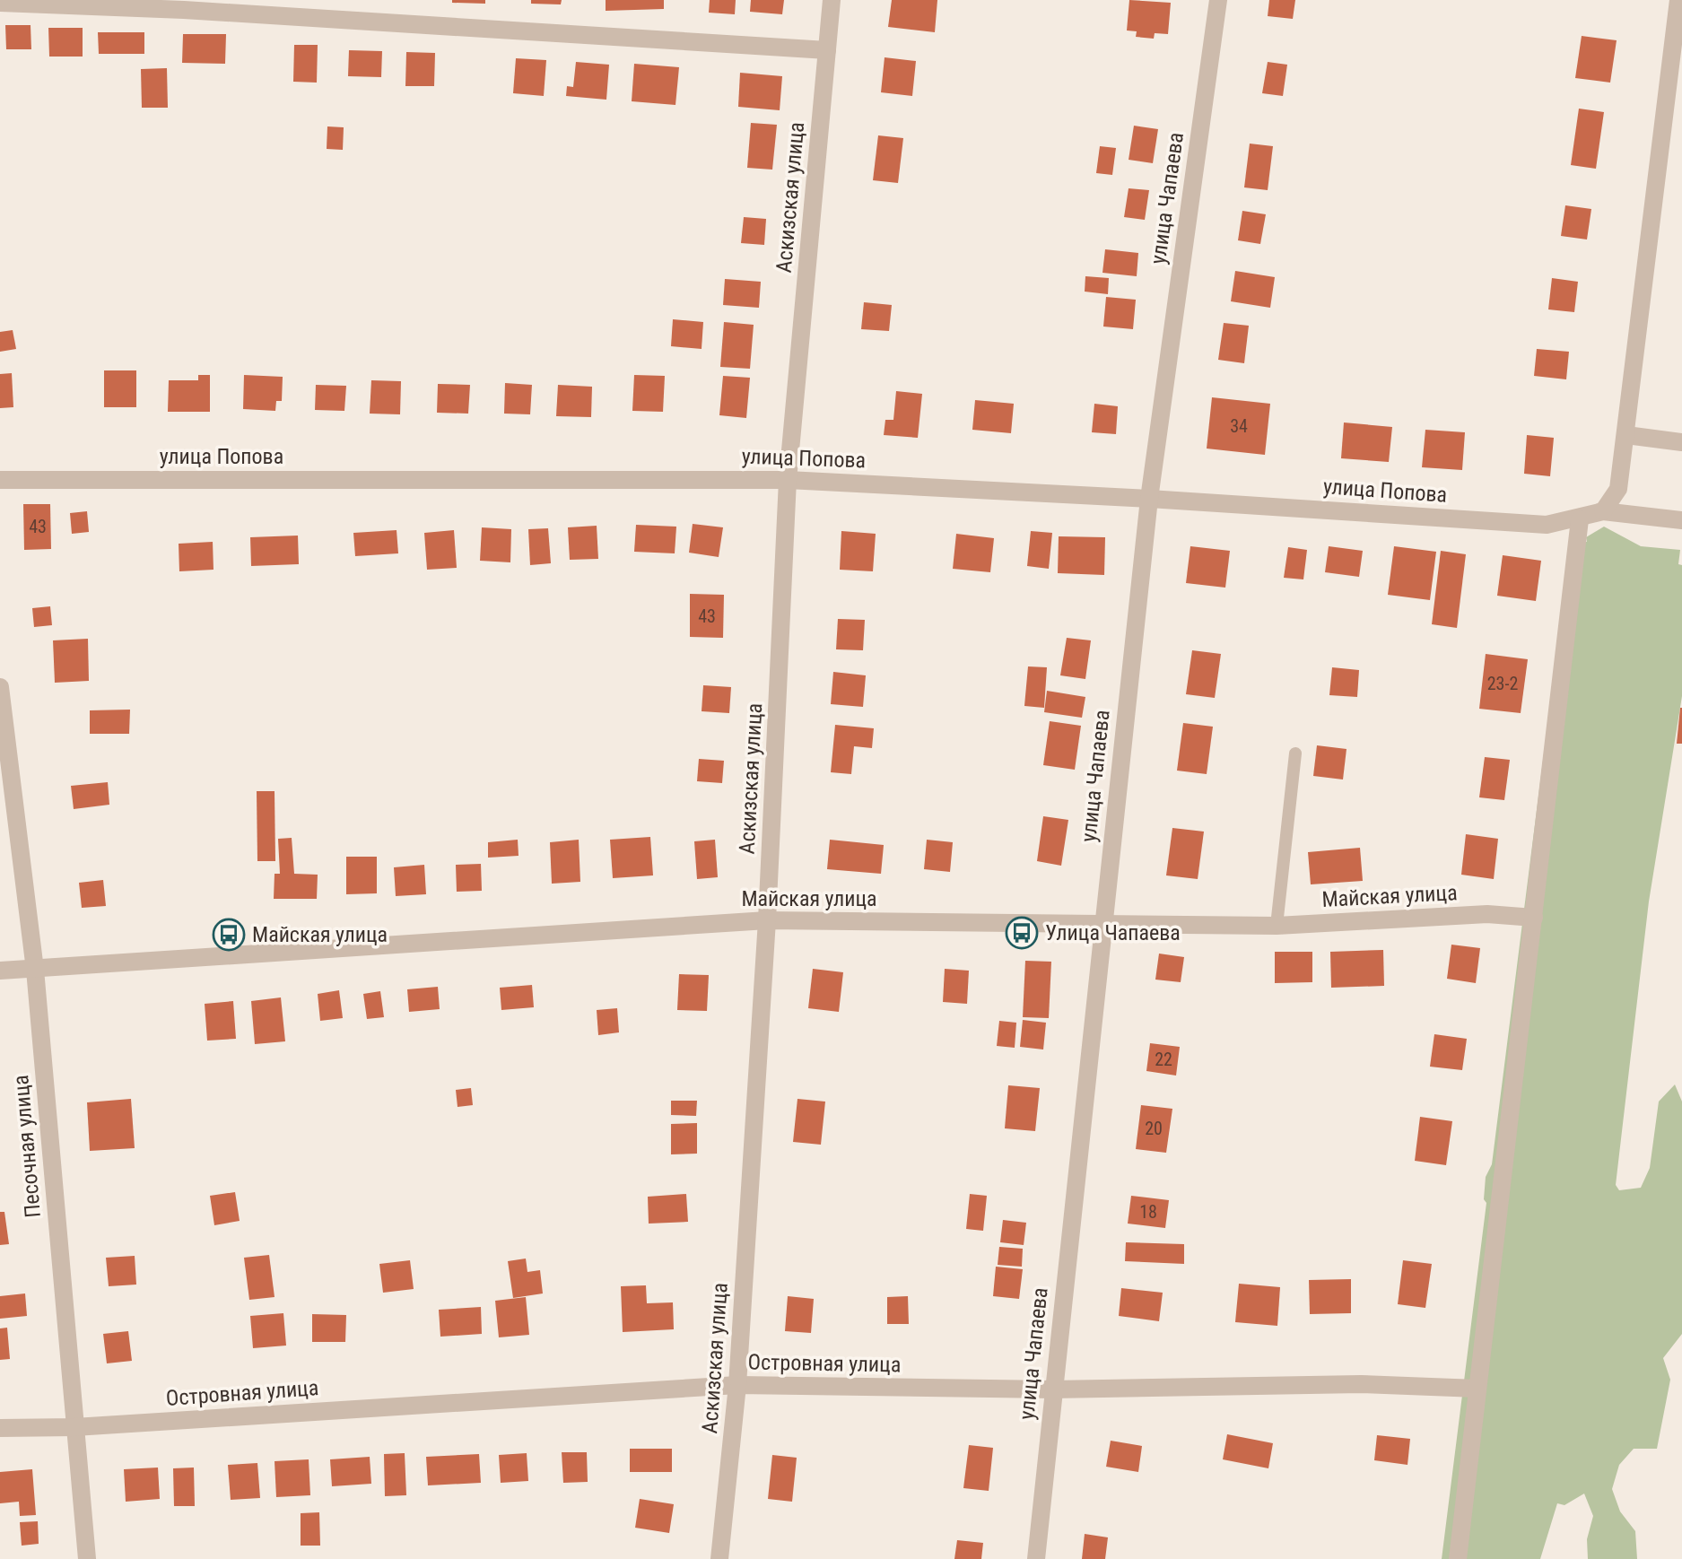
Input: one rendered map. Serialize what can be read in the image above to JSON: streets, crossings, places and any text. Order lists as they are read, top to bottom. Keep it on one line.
{"streets":{"street":["Аскизская улица","улица Чапаева","улица Попова","Майская улица","Песочная улица","Островная улица"]},"crossings":[["Аскизская улица","улица Попова"],["Аскизская улица","Майская улица"],["Аскизская улица","Островная улица"],["улица Чапаева","улица Попова"],["улица Чапаева","Майская улица"],["улица Чапаева","Островная улица"],["Майская улица","Песочная улица"],["Песочная улица","Островная улица"]],"places":{"bus stop":["Улица Чапаева","Майская улица"]},"house_numbers":["34","43","43","23-2","22","20","18"]}
